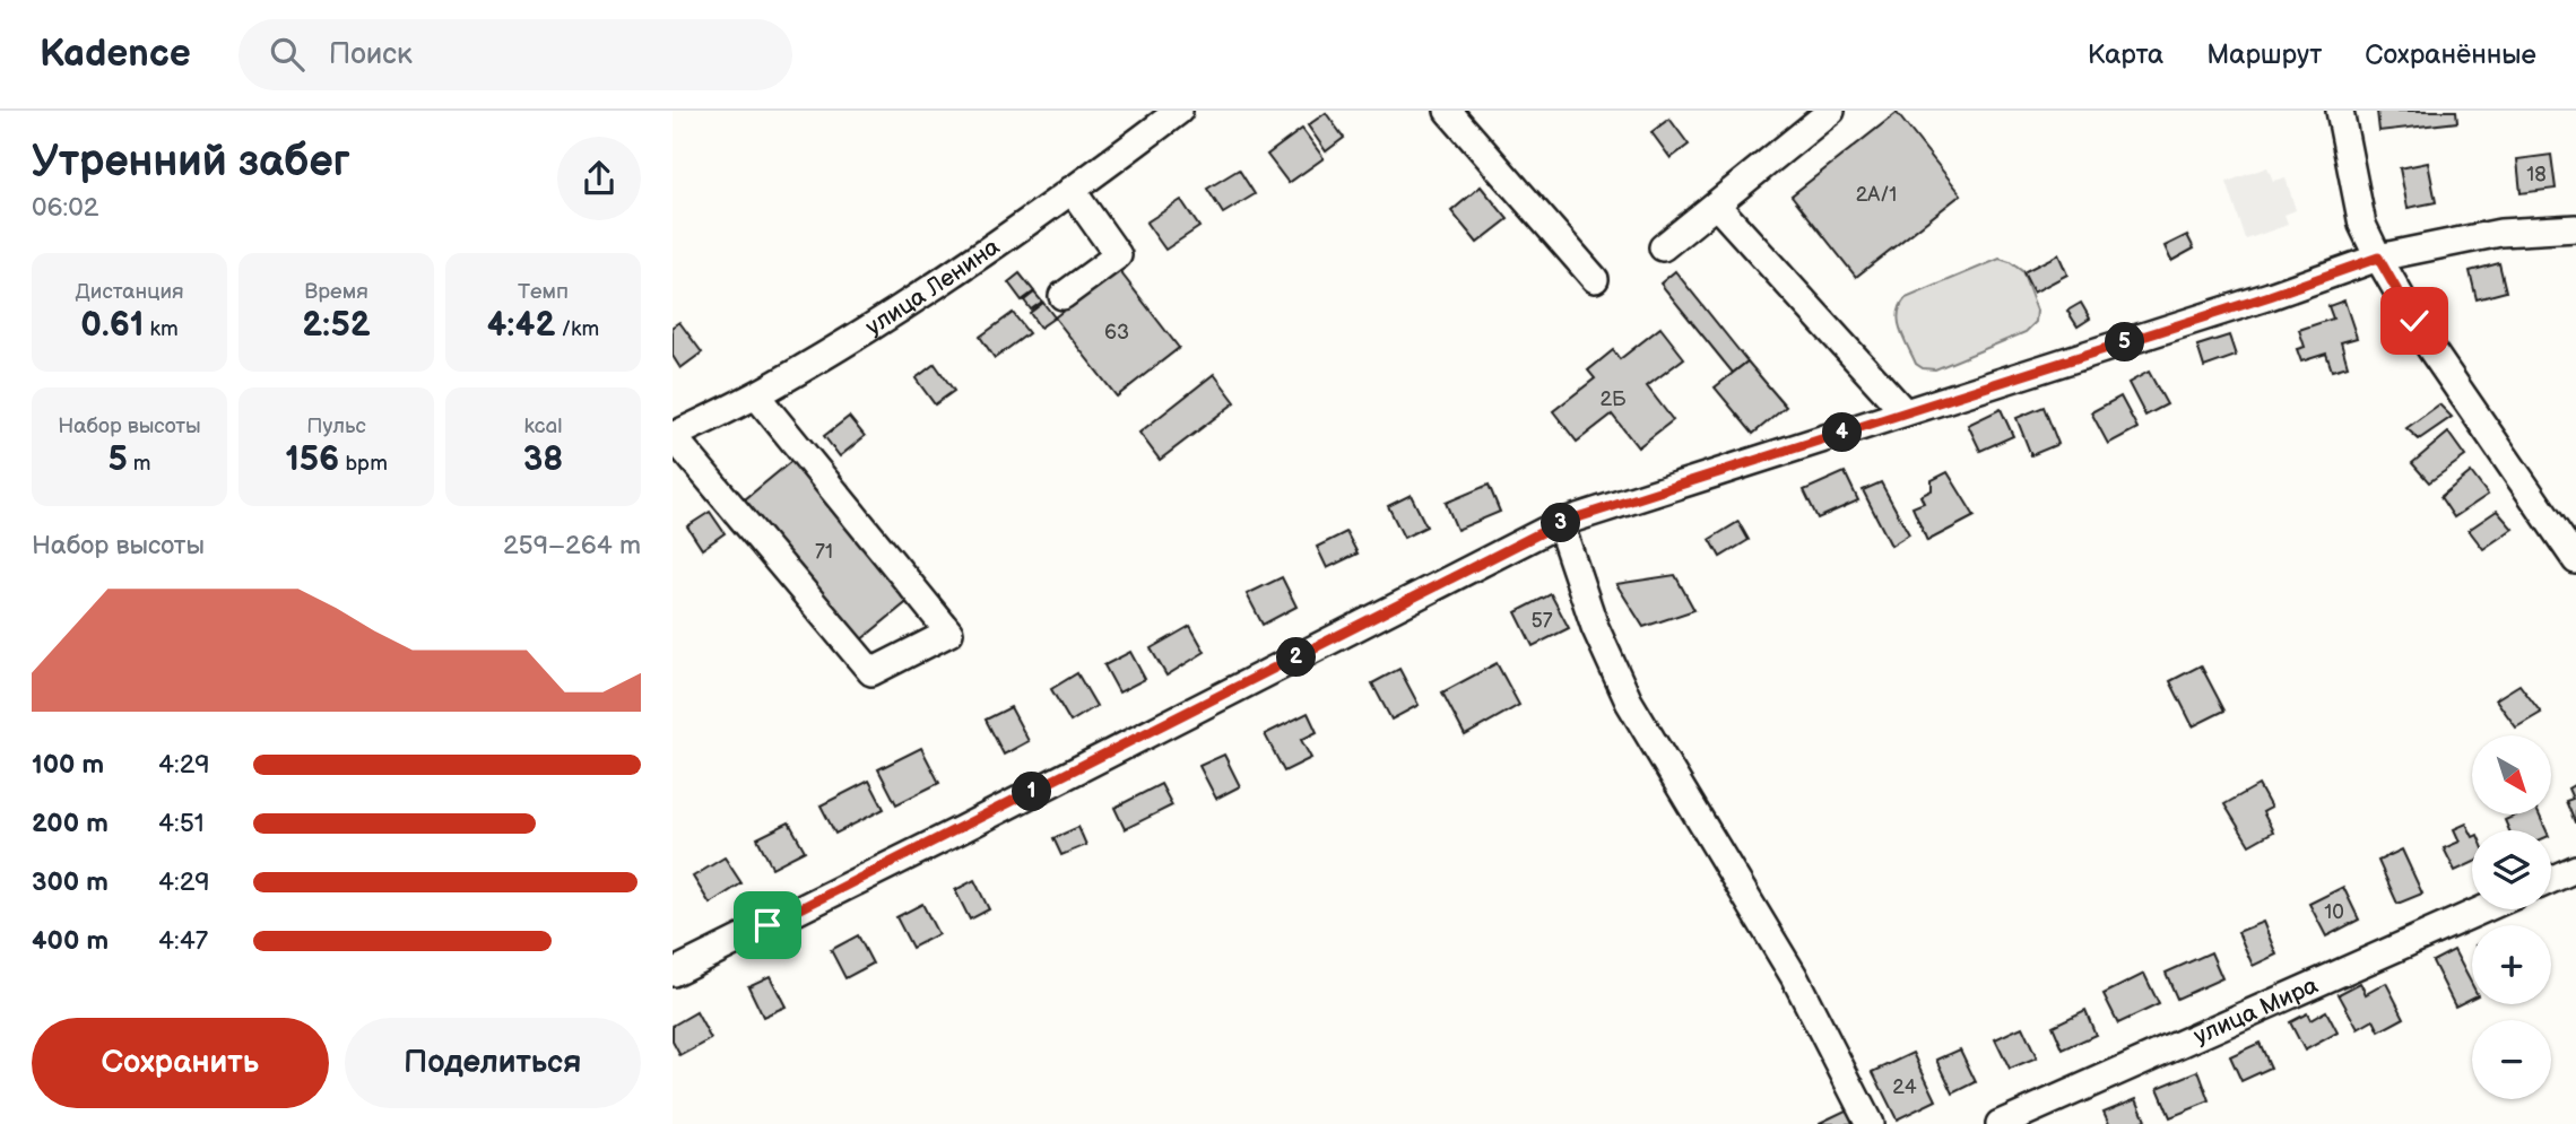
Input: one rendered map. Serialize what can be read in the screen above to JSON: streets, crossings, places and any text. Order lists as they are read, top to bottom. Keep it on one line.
{"streets":{"street":["улица Ленина","улица Мира"]},"house_numbers":["18","2А/1","63","2Б","71","57","10","24"],"north":"bottom right","page":{"header":"Kadence","search":"Поиск","nav":["Карта","Маршрут","Сохранённые"],"heading":["Утренний забег","06:02"],"stats":[["Дистанция","0.61 km"],["Время","2:52"],["Темп","4:42 /km"],["Набор высоты","5 m"],["Пульс","156 bpm"],["kcal","38"]],"pins":["5","4","3","2","1"],"chart":["Набор высоты","259–264 m"],"list":[{"name":"100 m","note":"4:29"},{"name":"200 m","note":"4:51"},{"name":"300 m","note":"4:29"},{"name":"400 m","note":"4:47"}],"map_buttons":["+","−"],"buttons":["Сохранить","Поделиться"]}}
